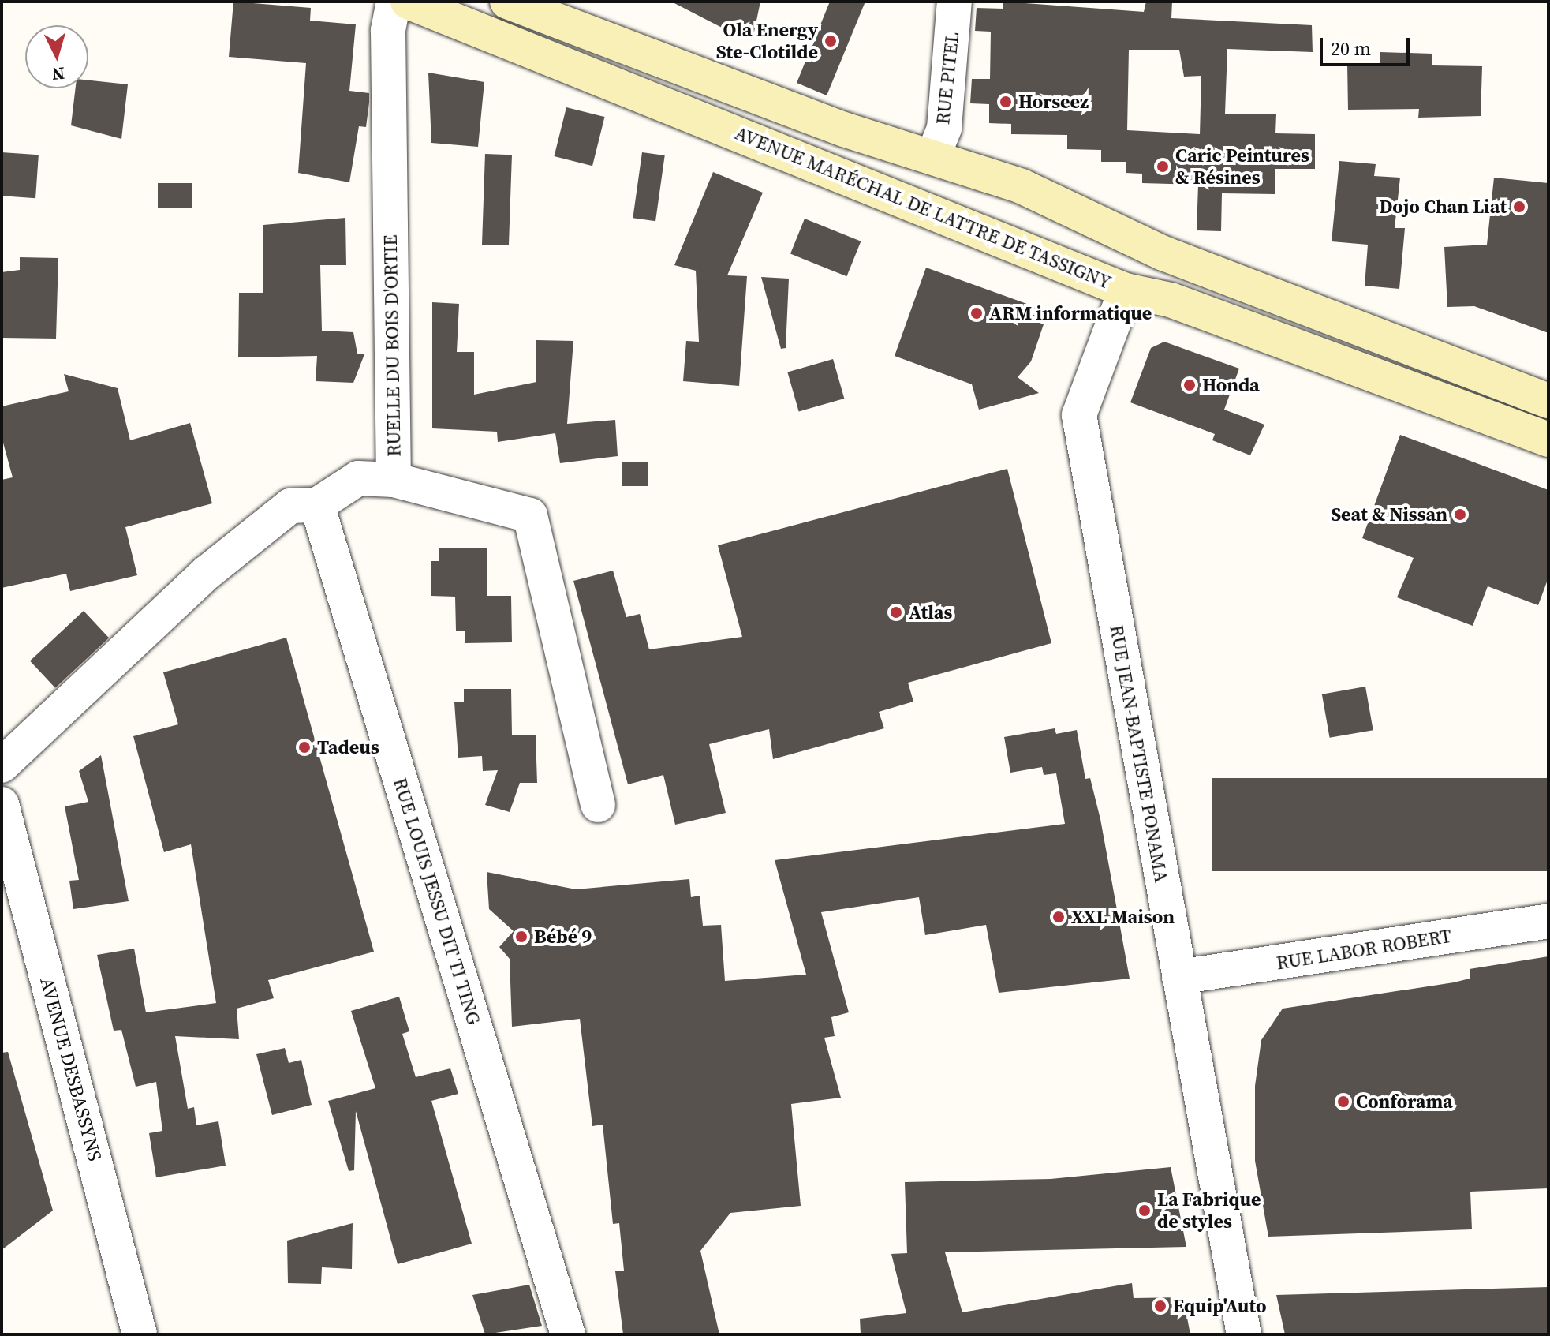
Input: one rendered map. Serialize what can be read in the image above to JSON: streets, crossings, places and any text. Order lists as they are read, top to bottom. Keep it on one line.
{"streets":{"main road":["AVENUE MARÉCHAL DE LATTRE DE TASSIGNY"],"street":["RUE PITEL","RUELLE DU BOIS D'ORTIE","RUE JEAN-BAPTISTE PONAMA","RUE LOUIS JESSU DIT TI TING","RUE LABOR ROBERT","AVENUE DESBASSYNS"]},"crossings":[["AVENUE MARÉCHAL DE LATTRE DE TASSIGNY","RUE JEAN-BAPTISTE PONAMA"],["RUE JEAN-BAPTISTE PONAMA","RUE LABOR ROBERT"]],"places":["Ola Energy Ste-Clotilde","Horseez","Caric Peintures & Résines","Dojo Chan Liat","ARM informatique","Honda","Seat & Nissan","Atlas","Tadeus","XXL Maison","Bébé 9","Conforama","La Fabrique de styles","Equip'Auto"],"scale_bar":"20 m","north":"bottom"}
